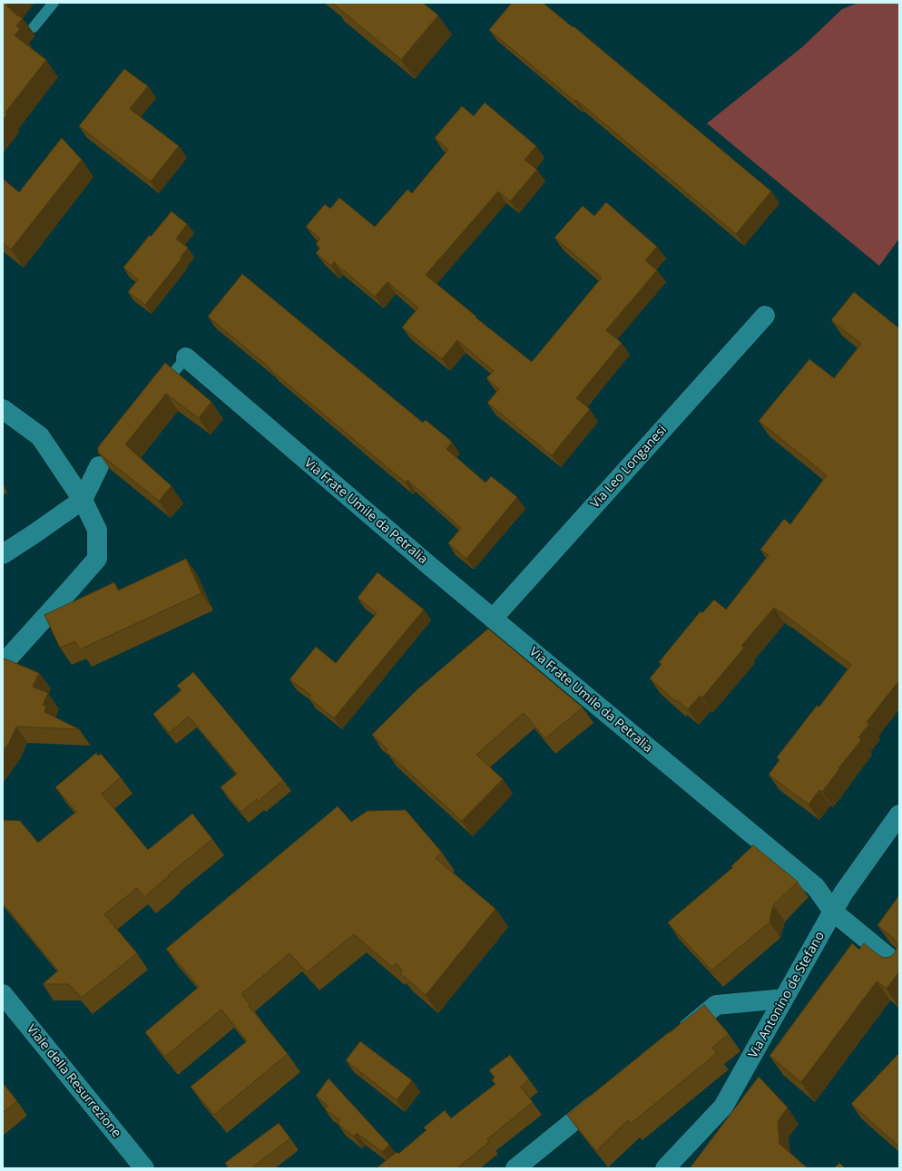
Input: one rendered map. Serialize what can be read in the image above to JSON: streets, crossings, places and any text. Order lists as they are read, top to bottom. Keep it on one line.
{"streets":{"street":["Via Leo Longanesi","Via Frate Umile da Petralia","Via Antonino de Stefano","Viale della Resurrezione"]},"crossings":[["Via Leo Longanesi","Via Frate Umile da Petralia"],["Via Frate Umile da Petralia","Via Antonino de Stefano"]]}
